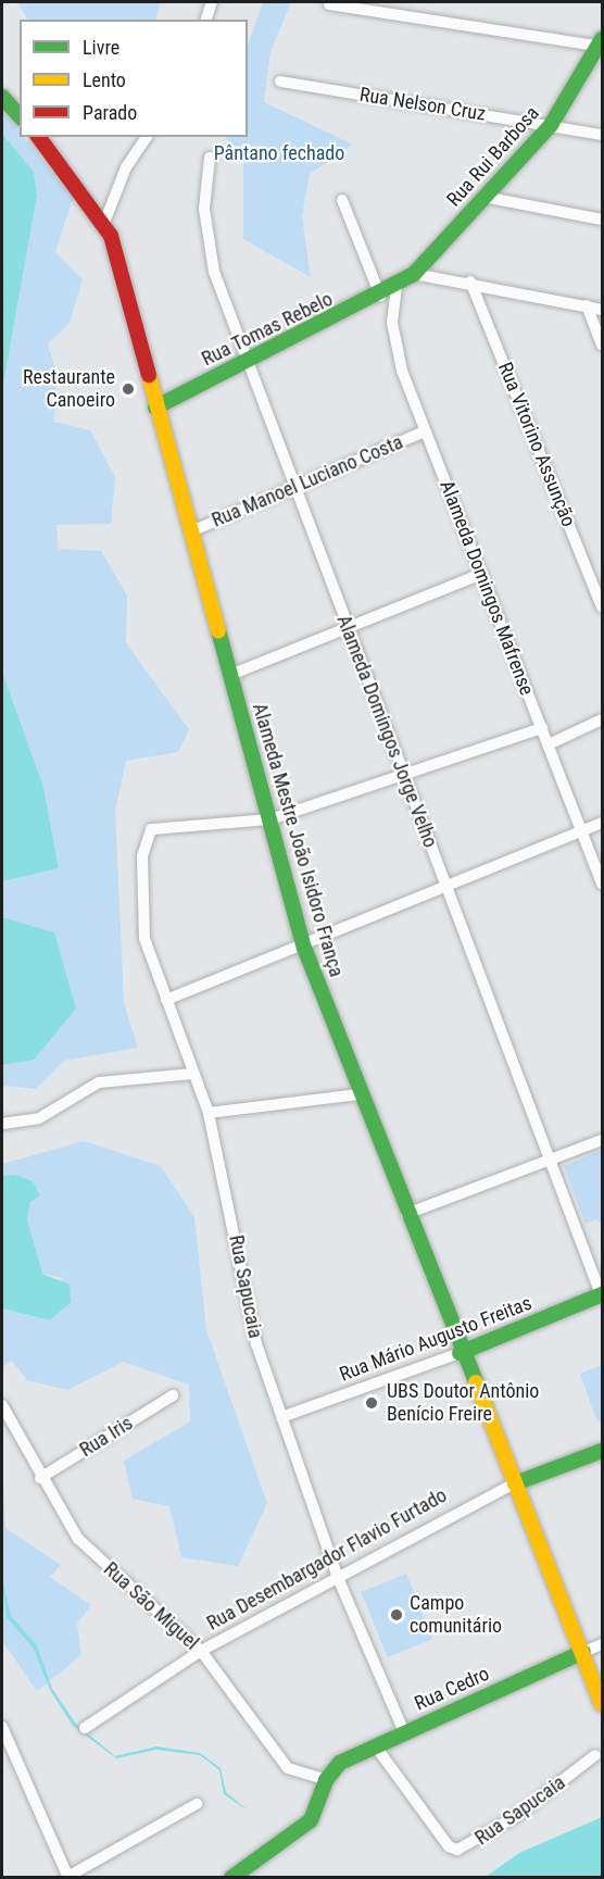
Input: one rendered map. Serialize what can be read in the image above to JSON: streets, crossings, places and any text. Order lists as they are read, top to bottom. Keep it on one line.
{"streets":{"main road":["Rua Rui Barbosa","Rua Tomas Rebelo","Alameda Mestre João Isidoro França","Rua Mário Augusto Freitas","Rua Desembargador Flavio Furtado","Rua Cedro"],"street":["Rua Nelson Cruz","Rua Vitorino Assunção","Rua Manoel Luciano Costa","Alameda Domingos Mafrense","Alameda Domingos Jorge Velho","Rua Sapucaia","Rua Iris","Rua São Miguel"]},"crossings":[["Rua Nelson Cruz","Rua Rui Barbosa"],["Rua Rui Barbosa","Rua Tomas Rebelo"],["Rua Rui Barbosa","Alameda Domingos Mafrense"],["Rua Tomas Rebelo","Alameda Domingos Mafrense"],["Rua Tomas Rebelo","Alameda Domingos Jorge Velho"],["Rua Tomas Rebelo","Alameda Mestre João Isidoro França"],["Rua Manoel Luciano Costa","Alameda Domingos Mafrense"],["Rua Manoel Luciano Costa","Alameda Domingos Jorge Velho"],["Rua Manoel Luciano Costa","Alameda Mestre João Isidoro França"],["Alameda Domingos Jorge Velho","Rua Mário Augusto Freitas"],["Alameda Mestre João Isidoro França","Rua Sapucaia"],["Alameda Mestre João Isidoro França","Rua Mário Augusto Freitas"],["Alameda Mestre João Isidoro França","Rua Desembargador Flavio Furtado"],["Alameda Mestre João Isidoro França","Rua Cedro"],["Rua Sapucaia","Rua Mário Augusto Freitas"],["Rua Sapucaia","Rua Desembargador Flavio Furtado"],["Rua Sapucaia","Rua Cedro"],["Rua Iris","Rua São Miguel"],["Rua Desembargador Flavio Furtado","Rua São Miguel"],["Rua São Miguel","Rua Cedro"]],"parks":["Pântano fechado"],"places":["Restaurante Canoeiro","UBS Doutor Antônio Benício Freire","Campo comunitário"],"legend":["Livre","Lento","Parado"]}
